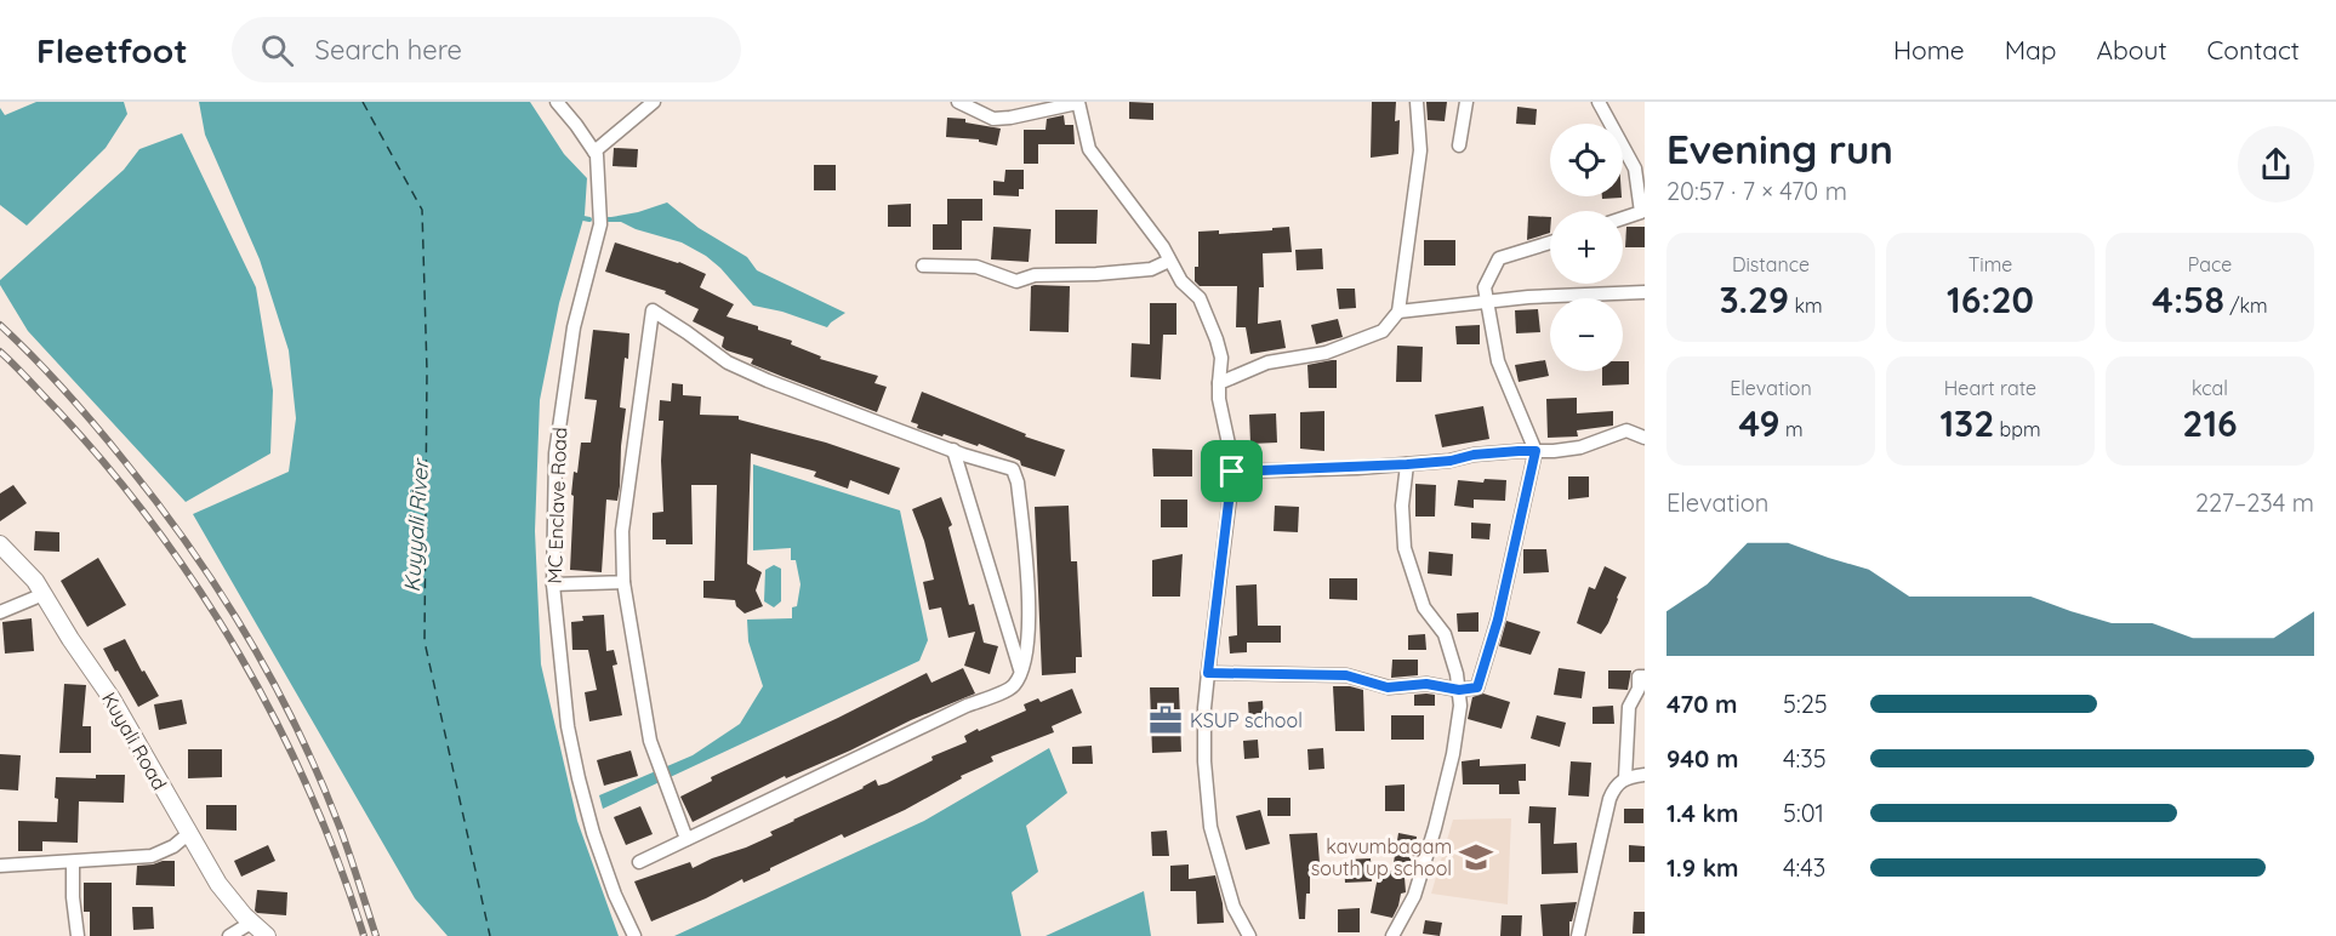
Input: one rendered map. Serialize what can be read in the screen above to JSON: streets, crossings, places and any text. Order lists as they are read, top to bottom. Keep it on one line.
{"streets":{"main road":["Kuyali Road"],"street":["MC Enclave Road"]},"water":["Kuyyali River"],"places":{"office":["KSUP school"],"school or university":["kavumbagam south up school"]},"page":{"header":"Fleetfoot","search":"Search here","nav":["Home","Map","About","Contact"],"heading":["Evening run","20:57 · 7 × 470 m"],"map_buttons":["+","−"],"stats":[["Distance","3.29 km"],["Time","16:20"],["Pace","4:58 /km"],["Elevation","49 m"],["Heart rate","132 bpm"],["kcal","216"]],"chart":["Elevation","227–234 m"],"list":[{"name":"470 m","note":"5:25"},{"name":"940 m","note":"4:35"},{"name":"1.4 km","note":"5:01"},{"name":"1.9 km","note":"4:43"}]}}
